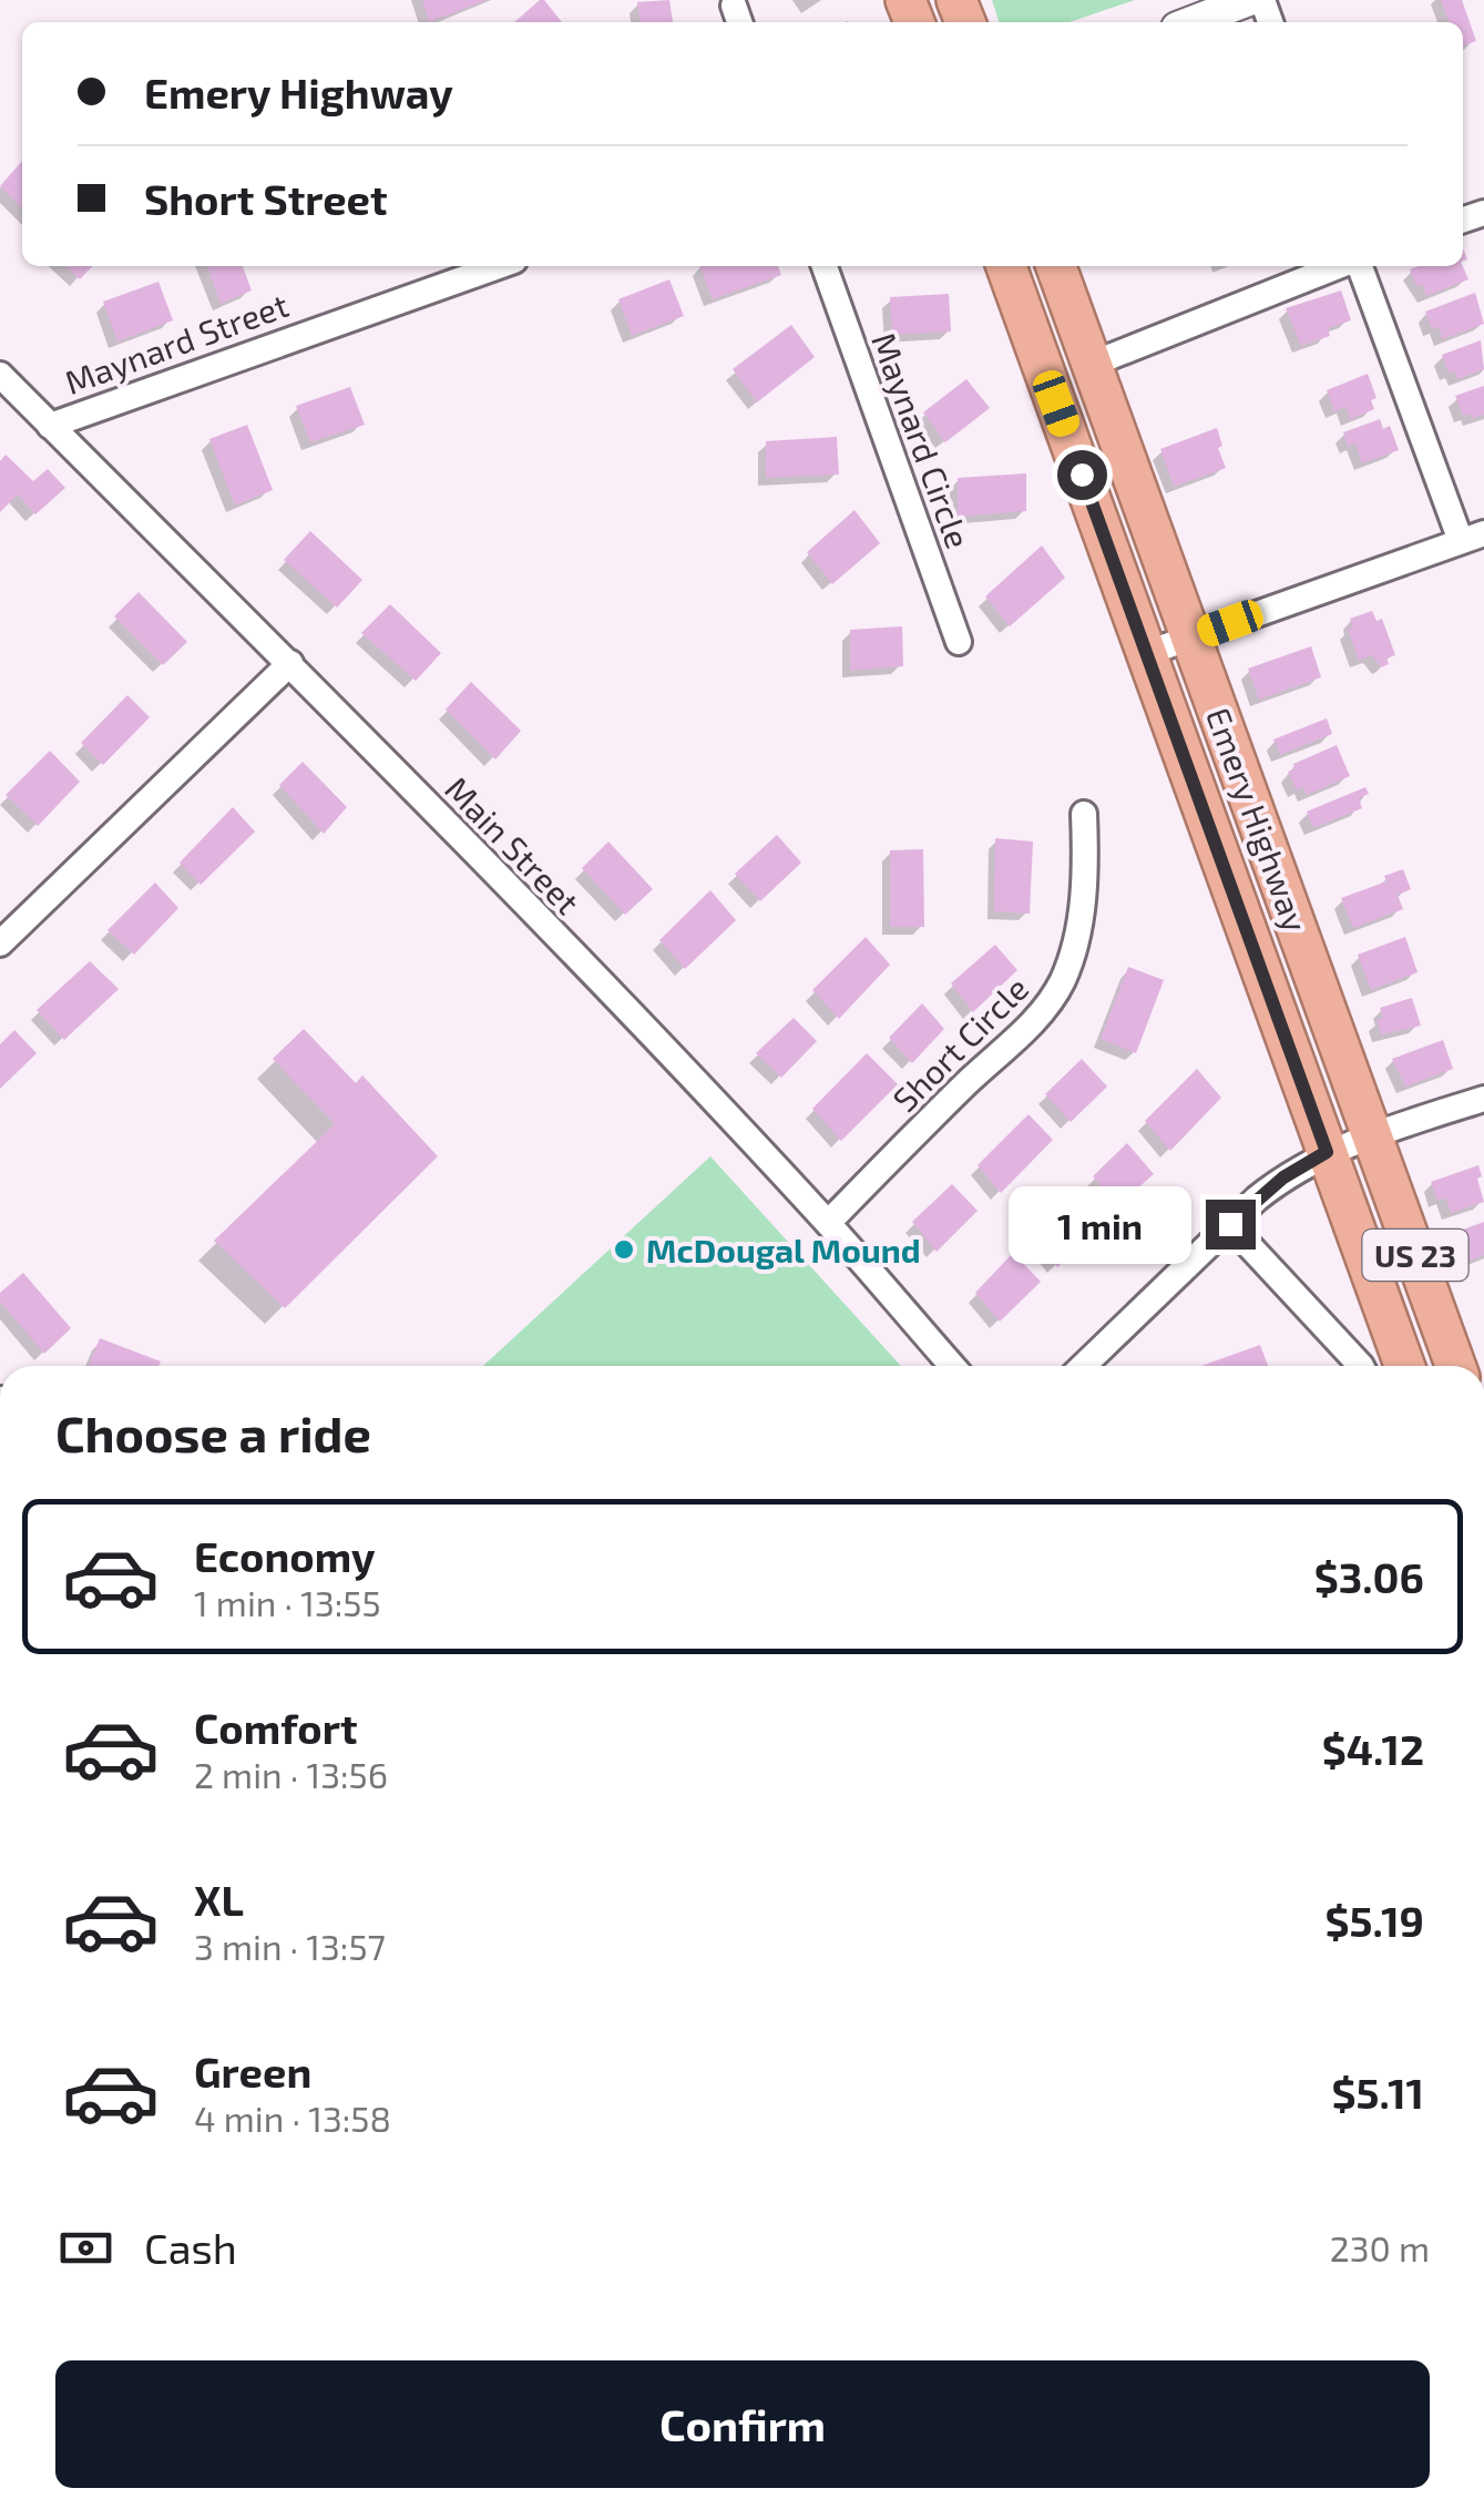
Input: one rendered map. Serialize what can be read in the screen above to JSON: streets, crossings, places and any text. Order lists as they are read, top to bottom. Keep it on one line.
{"streets":{"highway":["Emery Highway","US 23"],"street":["Maynard Street","Maynard Circle","Main Street","Short Circle"]},"crossings":[["Maynard Street","Main Street"],["Main Street","Short Circle"]],"places":["McDougal Mound"],"page":{"banner":["Emery Highway","Short Street"],"bubble":"1 min","heading":"Choose a ride","list":[{"name":"Economy","note":"1 min · 13:55","value":"$3.06"},{"name":"Comfort","note":"2 min · 13:56","value":"$4.12"},{"name":"XL","note":"3 min · 13:57","value":"$5.19"},{"name":"Green","note":"4 min · 13:58","value":"$5.11"}],"pay":["Cash","230 m"],"buttons":"Confirm"}}
